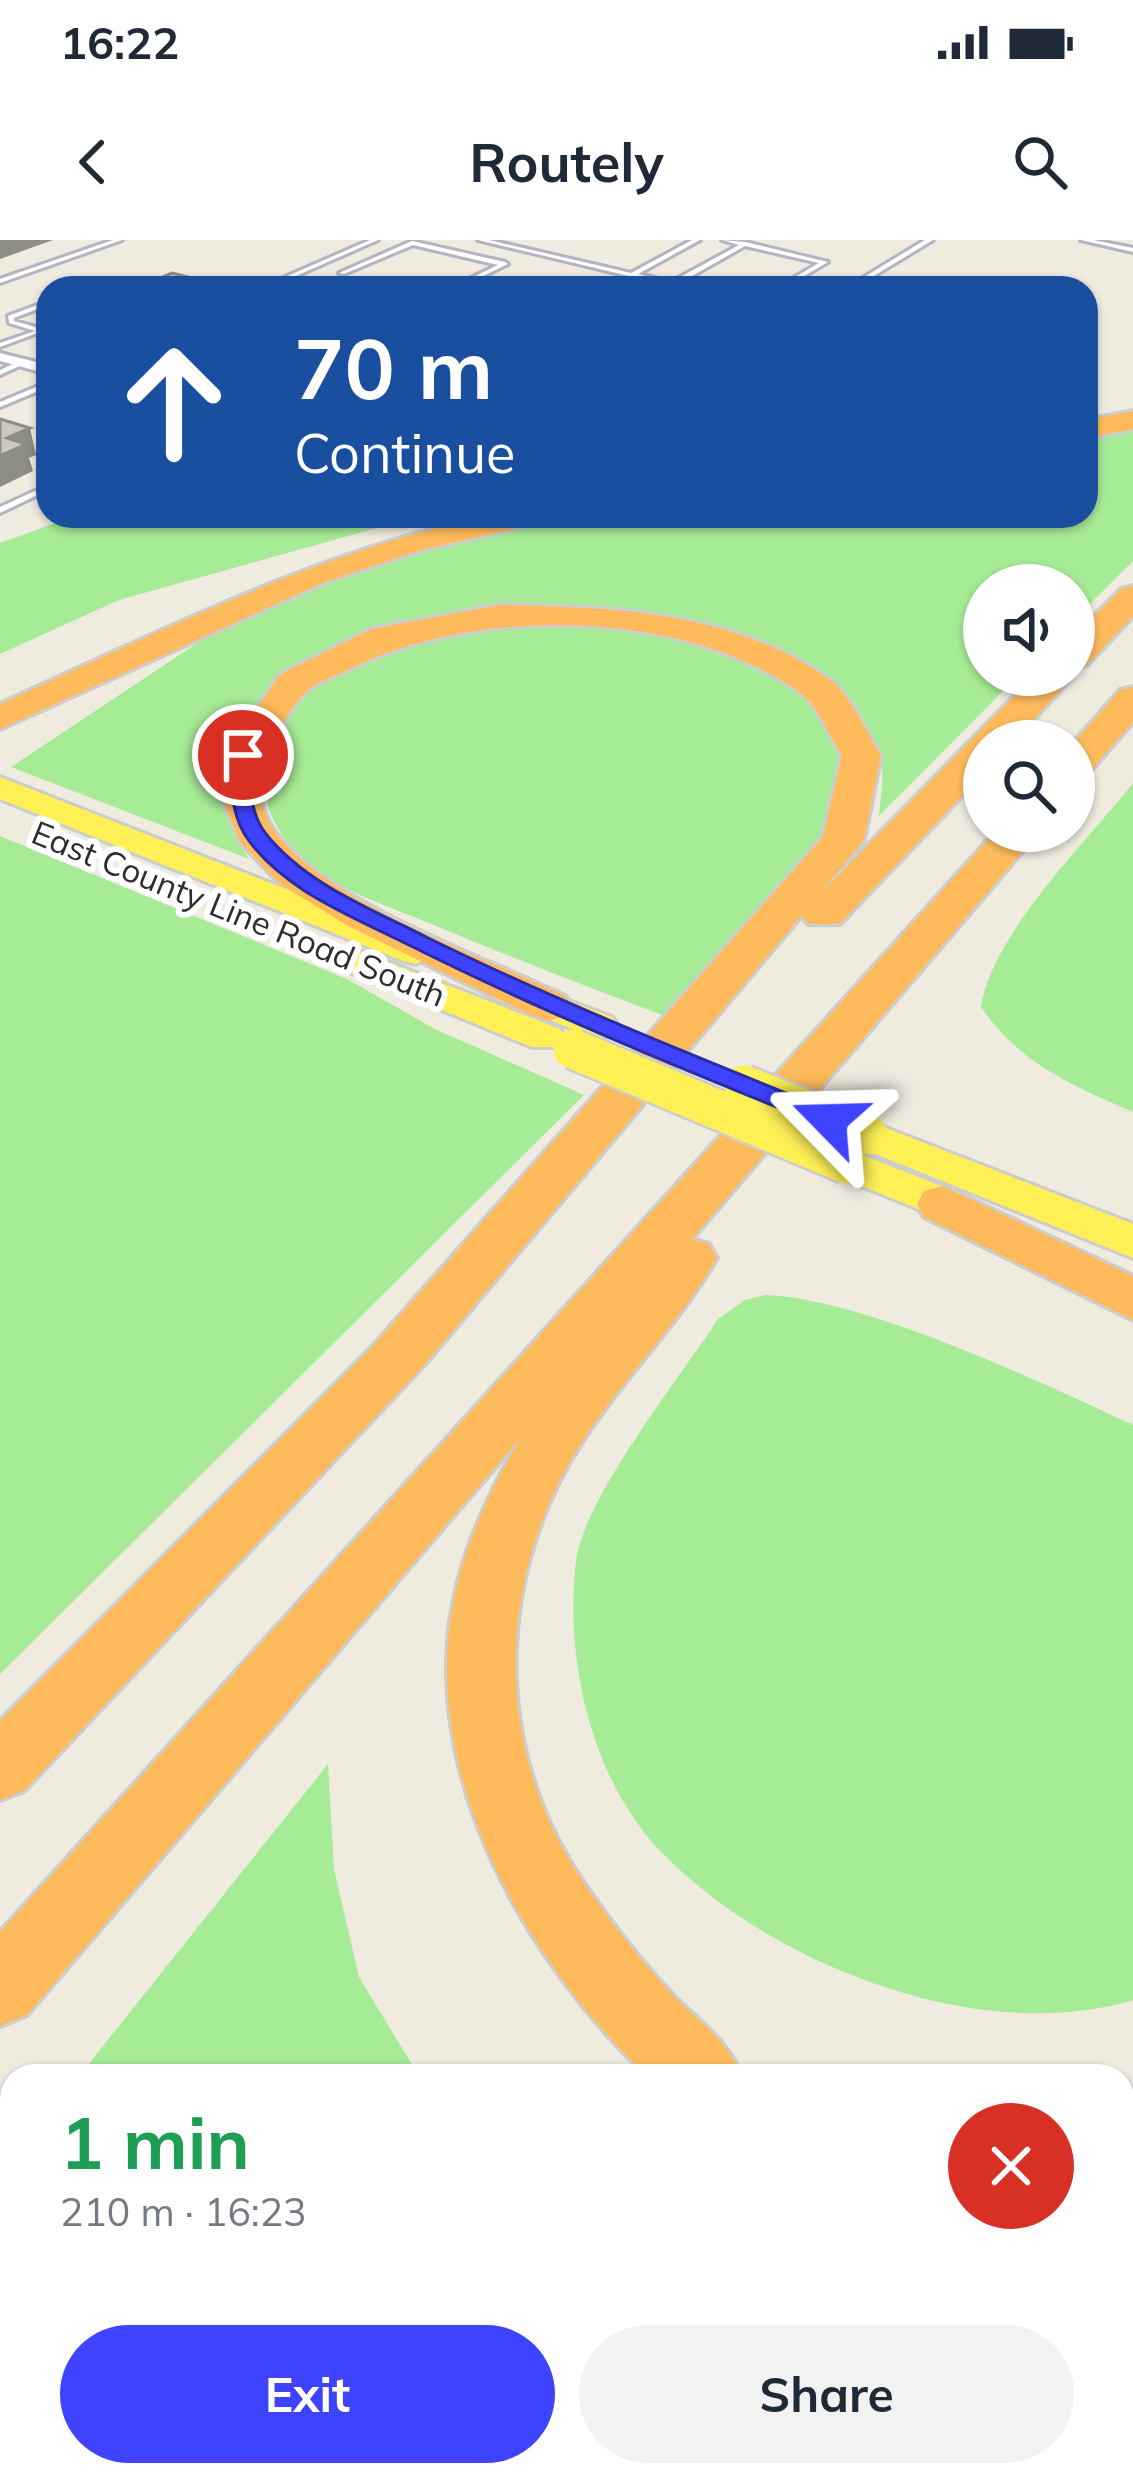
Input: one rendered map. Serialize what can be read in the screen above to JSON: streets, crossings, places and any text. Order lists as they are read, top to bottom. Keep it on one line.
{"streets":{"main road":["East County Line Road South"]},"page":{"status":"16:22","header":"Routely","turn":["70 m","Continue"],"heading":["1 min","210 m · 16:23"],"buttons":["Exit","Share"]}}
